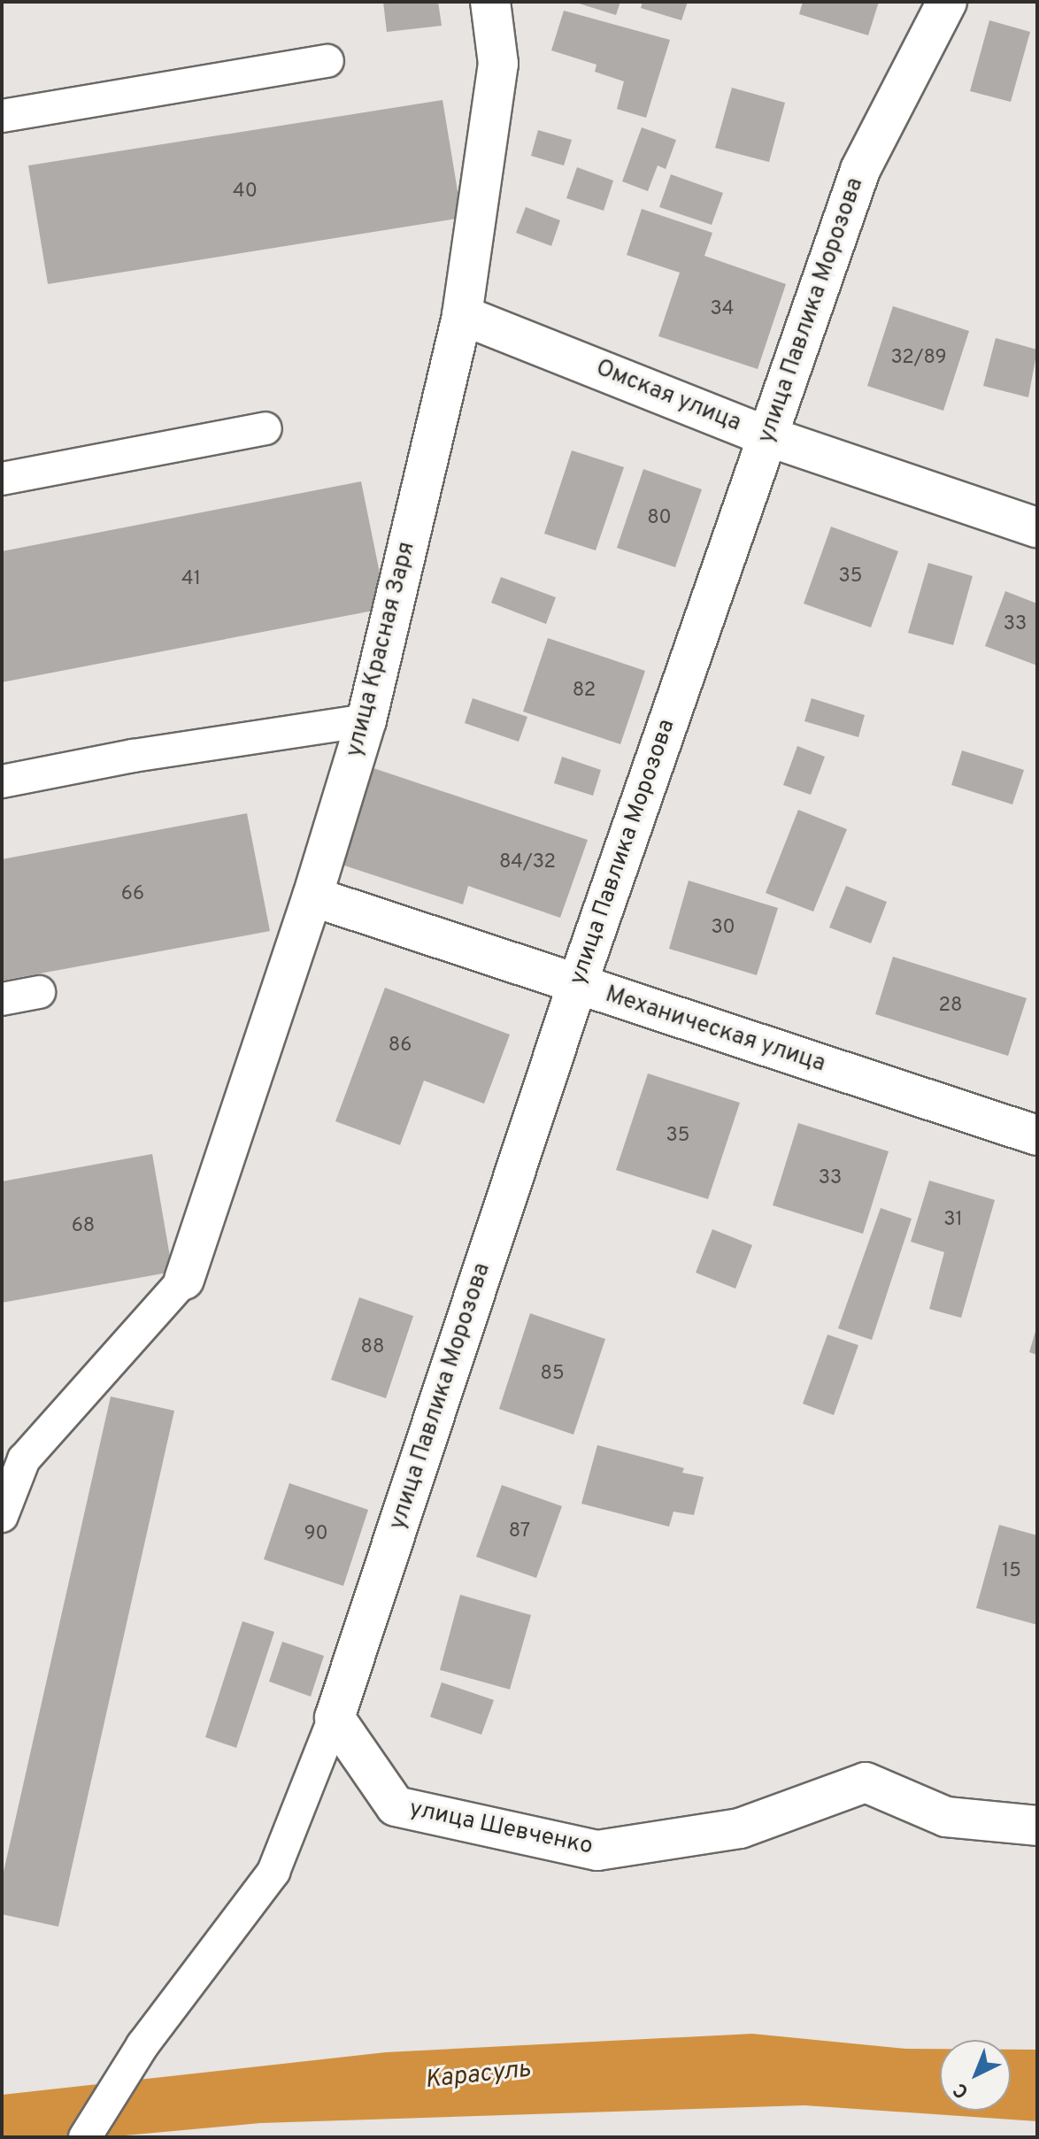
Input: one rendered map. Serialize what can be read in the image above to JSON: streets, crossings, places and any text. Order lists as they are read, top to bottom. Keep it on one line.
{"streets":{"street":["улица Павлика Морозова","Омская улица","улица Красная Заря","Механическая улица","улица Шевченко"]},"crossings":[["улица Павлика Морозова","Омская улица"],["улица Павлика Морозова","Механическая улица"],["улица Павлика Морозова","улица Шевченко"],["Омская улица","улица Красная Заря"],["улица Красная Заря","Механическая улица"]],"water":["Карасуль"],"house_numbers":["40","34","32/89","80","35","41","33","82","84/32","66","30","28","86","35","33","31","68","88","85","87","90","15"],"north":"bottom left"}
